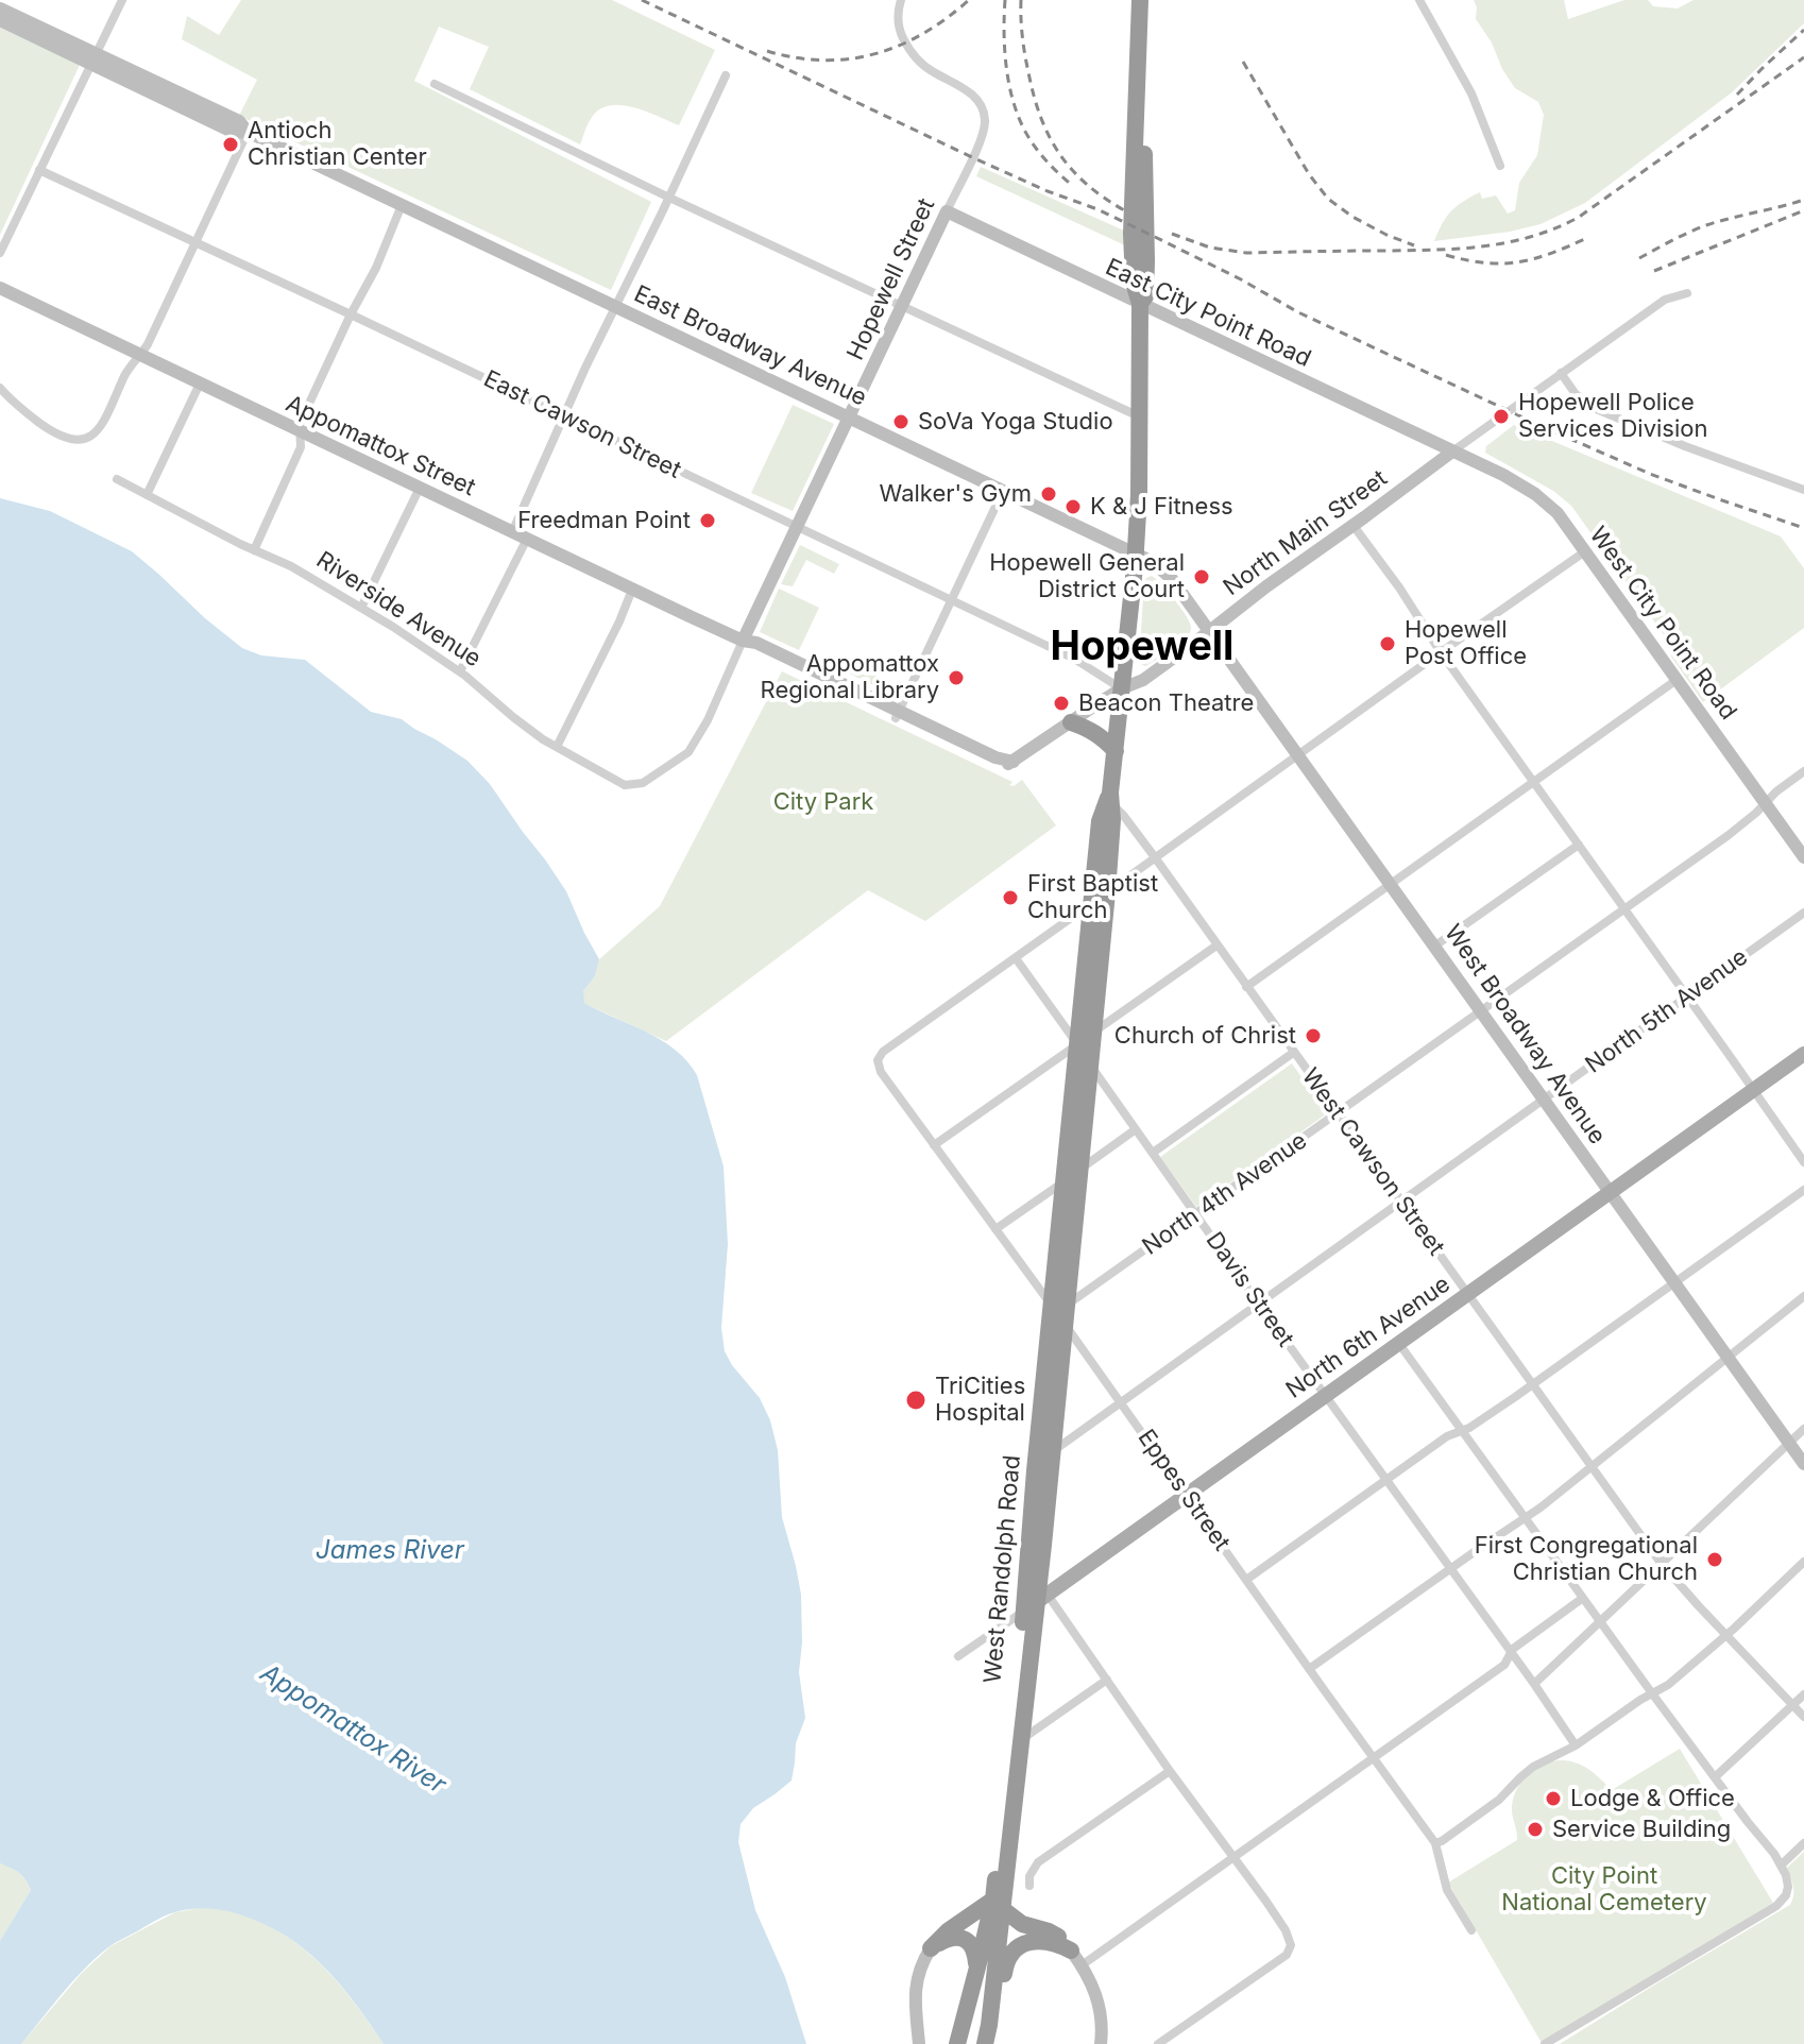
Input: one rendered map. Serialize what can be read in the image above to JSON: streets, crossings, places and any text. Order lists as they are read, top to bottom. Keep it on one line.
{"streets":{"highway":["West Randolph Road"],"main road":["North 6th Avenue"],"street":["Hopewell Street","East City Point Road","East Broadway Avenue","East Cawson Street","Appomattox Street","North Main Street","Riverside Avenue","West City Point Road","North 5th Avenue","West Broadway Avenue","West Cawson Street","North 4th Avenue","Davis Street","Eppes Street"]},"crossings":[["Hopewell Street","East City Point Road"],["Hopewell Street","East Broadway Avenue"],["Hopewell Street","East Cawson Street"],["Hopewell Street","Appomattox Street"],["Hopewell Street","Riverside Avenue"],["East City Point Road","North Main Street"],["East City Point Road","West City Point Road"],["East City Point Road","West Randolph Road"],["East Broadway Avenue","North Main Street"],["East Broadway Avenue","West Broadway Avenue"],["East Broadway Avenue","West Randolph Road"],["East Cawson Street","North Main Street"],["East Cawson Street","West Randolph Road"],["Appomattox Street","North Main Street"],["North Main Street","West City Point Road"],["North Main Street","West Broadway Avenue"],["North Main Street","West Randolph Road"],["West City Point Road","North 4th Avenue"],["North 5th Avenue","West Broadway Avenue"],["North 5th Avenue","West Cawson Street"],["North 5th Avenue","Davis Street"],["North 5th Avenue","Eppes Street"],["North 5th Avenue","West Randolph Road"],["West Broadway Avenue","North 4th Avenue"],["West Broadway Avenue","North 6th Avenue"],["West Cawson Street","North 4th Avenue"],["West Cawson Street","North 6th Avenue"],["West Cawson Street","West Randolph Road"],["North 4th Avenue","Davis Street"],["North 4th Avenue","West Randolph Road"],["Davis Street","North 6th Avenue"],["Davis Street","West Randolph Road"],["North 6th Avenue","Eppes Street"],["North 6th Avenue","West Randolph Road"],["Eppes Street","West Randolph Road"]],"districts":["Hopewell"],"water":["James River","Appomattox River"],"parks":["City Park","City Point National Cemetery"],"places":["Antioch Christian Center","Hopewell Police Services Division","SoVa Yoga Studio","Walker's Gym","K & J Fitness","Freedman Point","Hopewell General District Court","Hopewell Post Office","Appomattox Regional Library","Beacon Theatre","First Baptist Church","Church of Christ","TriCities Hospital","First Congregational Christian Church","Lodge & Office","Service Building"]}
